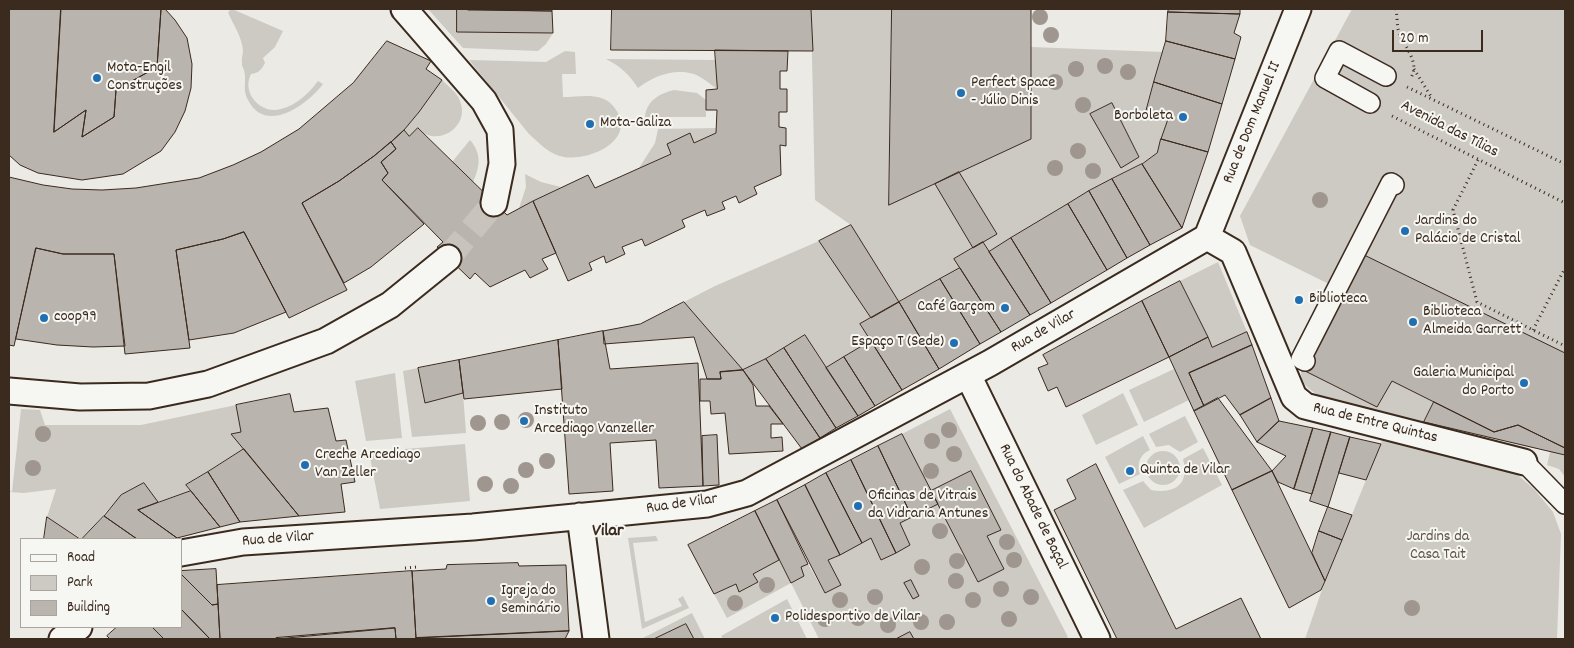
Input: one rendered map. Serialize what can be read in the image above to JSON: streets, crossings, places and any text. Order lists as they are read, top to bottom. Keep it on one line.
{"streets":{"street":["Rua de Dom Manuel II","Rua de Vilar","Rua de Entre Quintas","Rua do Abade de Baçal"],"path":["Avenida das Tílias"]},"crossings":[["Rua de Dom Manuel II","Rua de Vilar"],["Rua de Dom Manuel II","Rua de Entre Quintas"],["Rua de Vilar","Rua de Entre Quintas"],["Rua de Vilar","Rua do Abade de Baçal"]],"districts":["Vilar"],"parks":["Jardins da Casa Tait"],"places":["Mota-Engil Construções","Perfect Space - Júlio Dinis","Borboleta","Mota-Galiza","Jardins do Palácio de Cristal","Biblioteca","Café Garçom","coop99","Biblioteca Almeida Garrett","Espaço T (Sede)","Galeria Municipal do Porto","Instituto Arcediago Vanzeller","Creche Arcediago Van Zeller","Quinta de Vilar","Oficinas de Vitrais da Vidraria Antunes","Igreja do Seminário","Polidesportivo de Vilar"],"legend":["Road","Park","Building"],"scale_bar":"20 m"}
